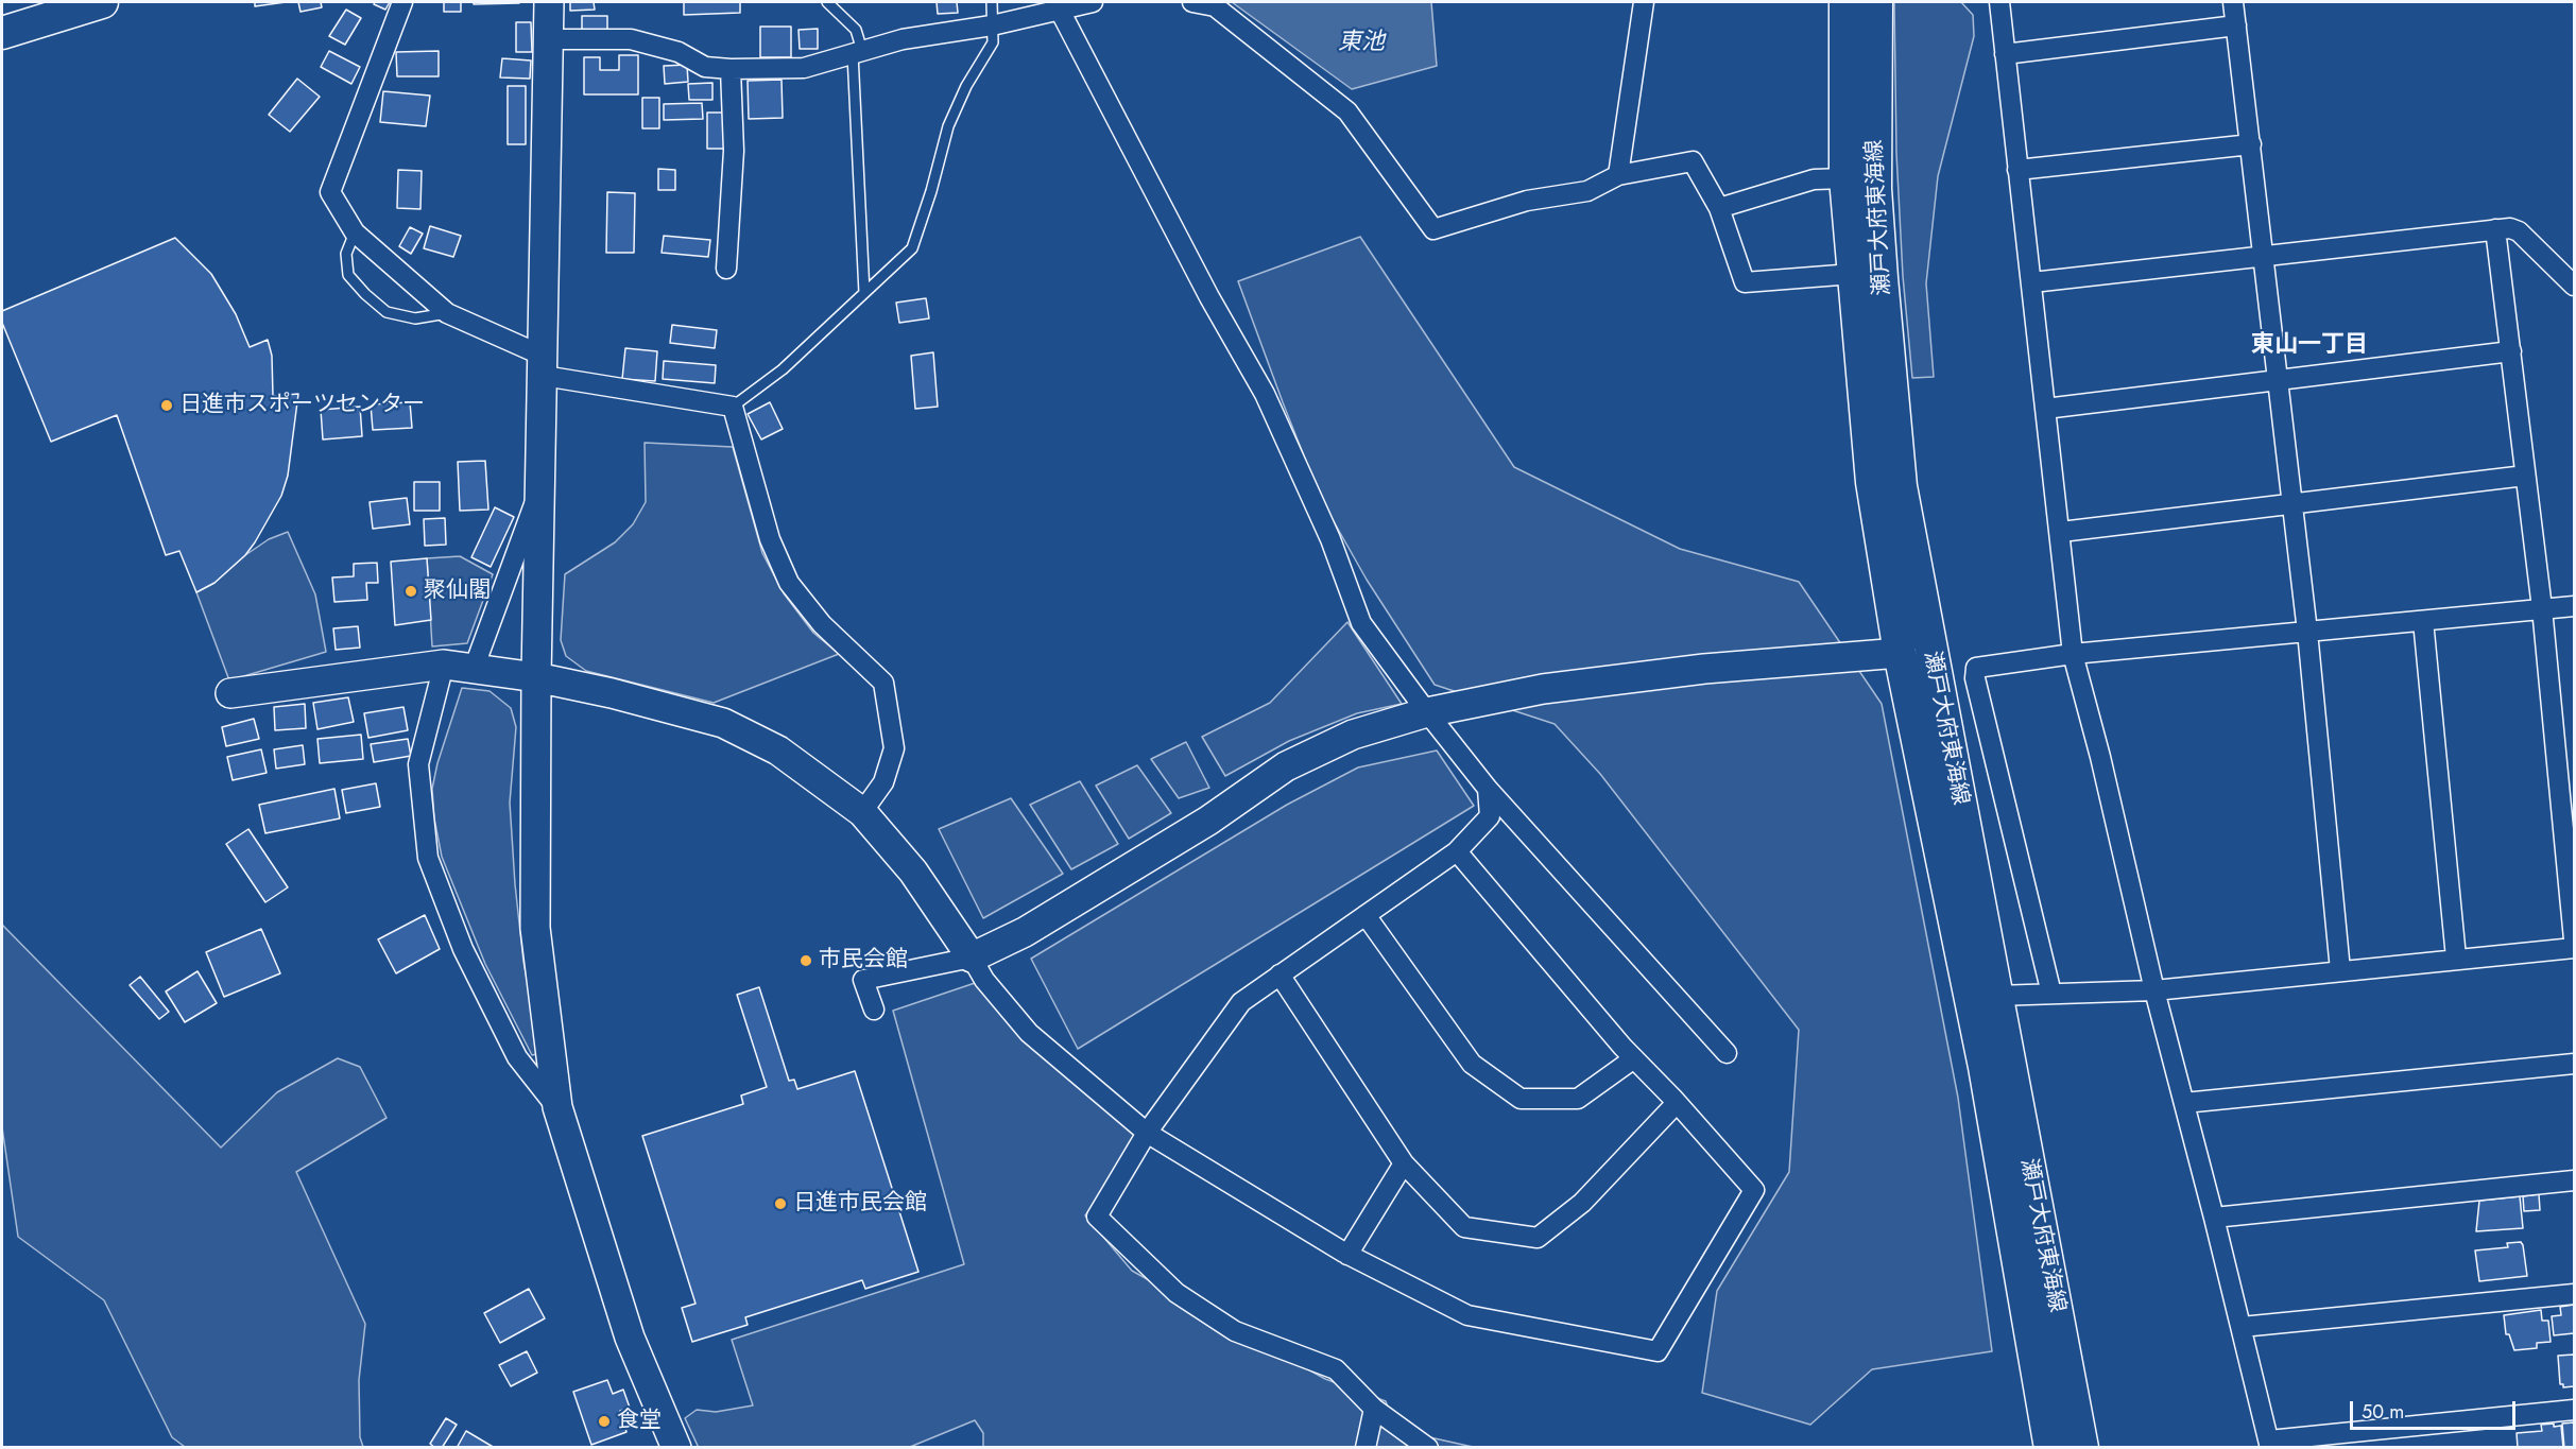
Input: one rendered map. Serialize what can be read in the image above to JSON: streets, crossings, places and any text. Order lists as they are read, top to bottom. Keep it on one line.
{"streets":{"main road":["瀬戸大府東海線"]},"districts":["東山一丁目"],"water":["東池"],"places":["日進市スポーツセンター","聚仙閣","市民会館","日進市民会館","食堂"],"scale_bar":"50 m"}
